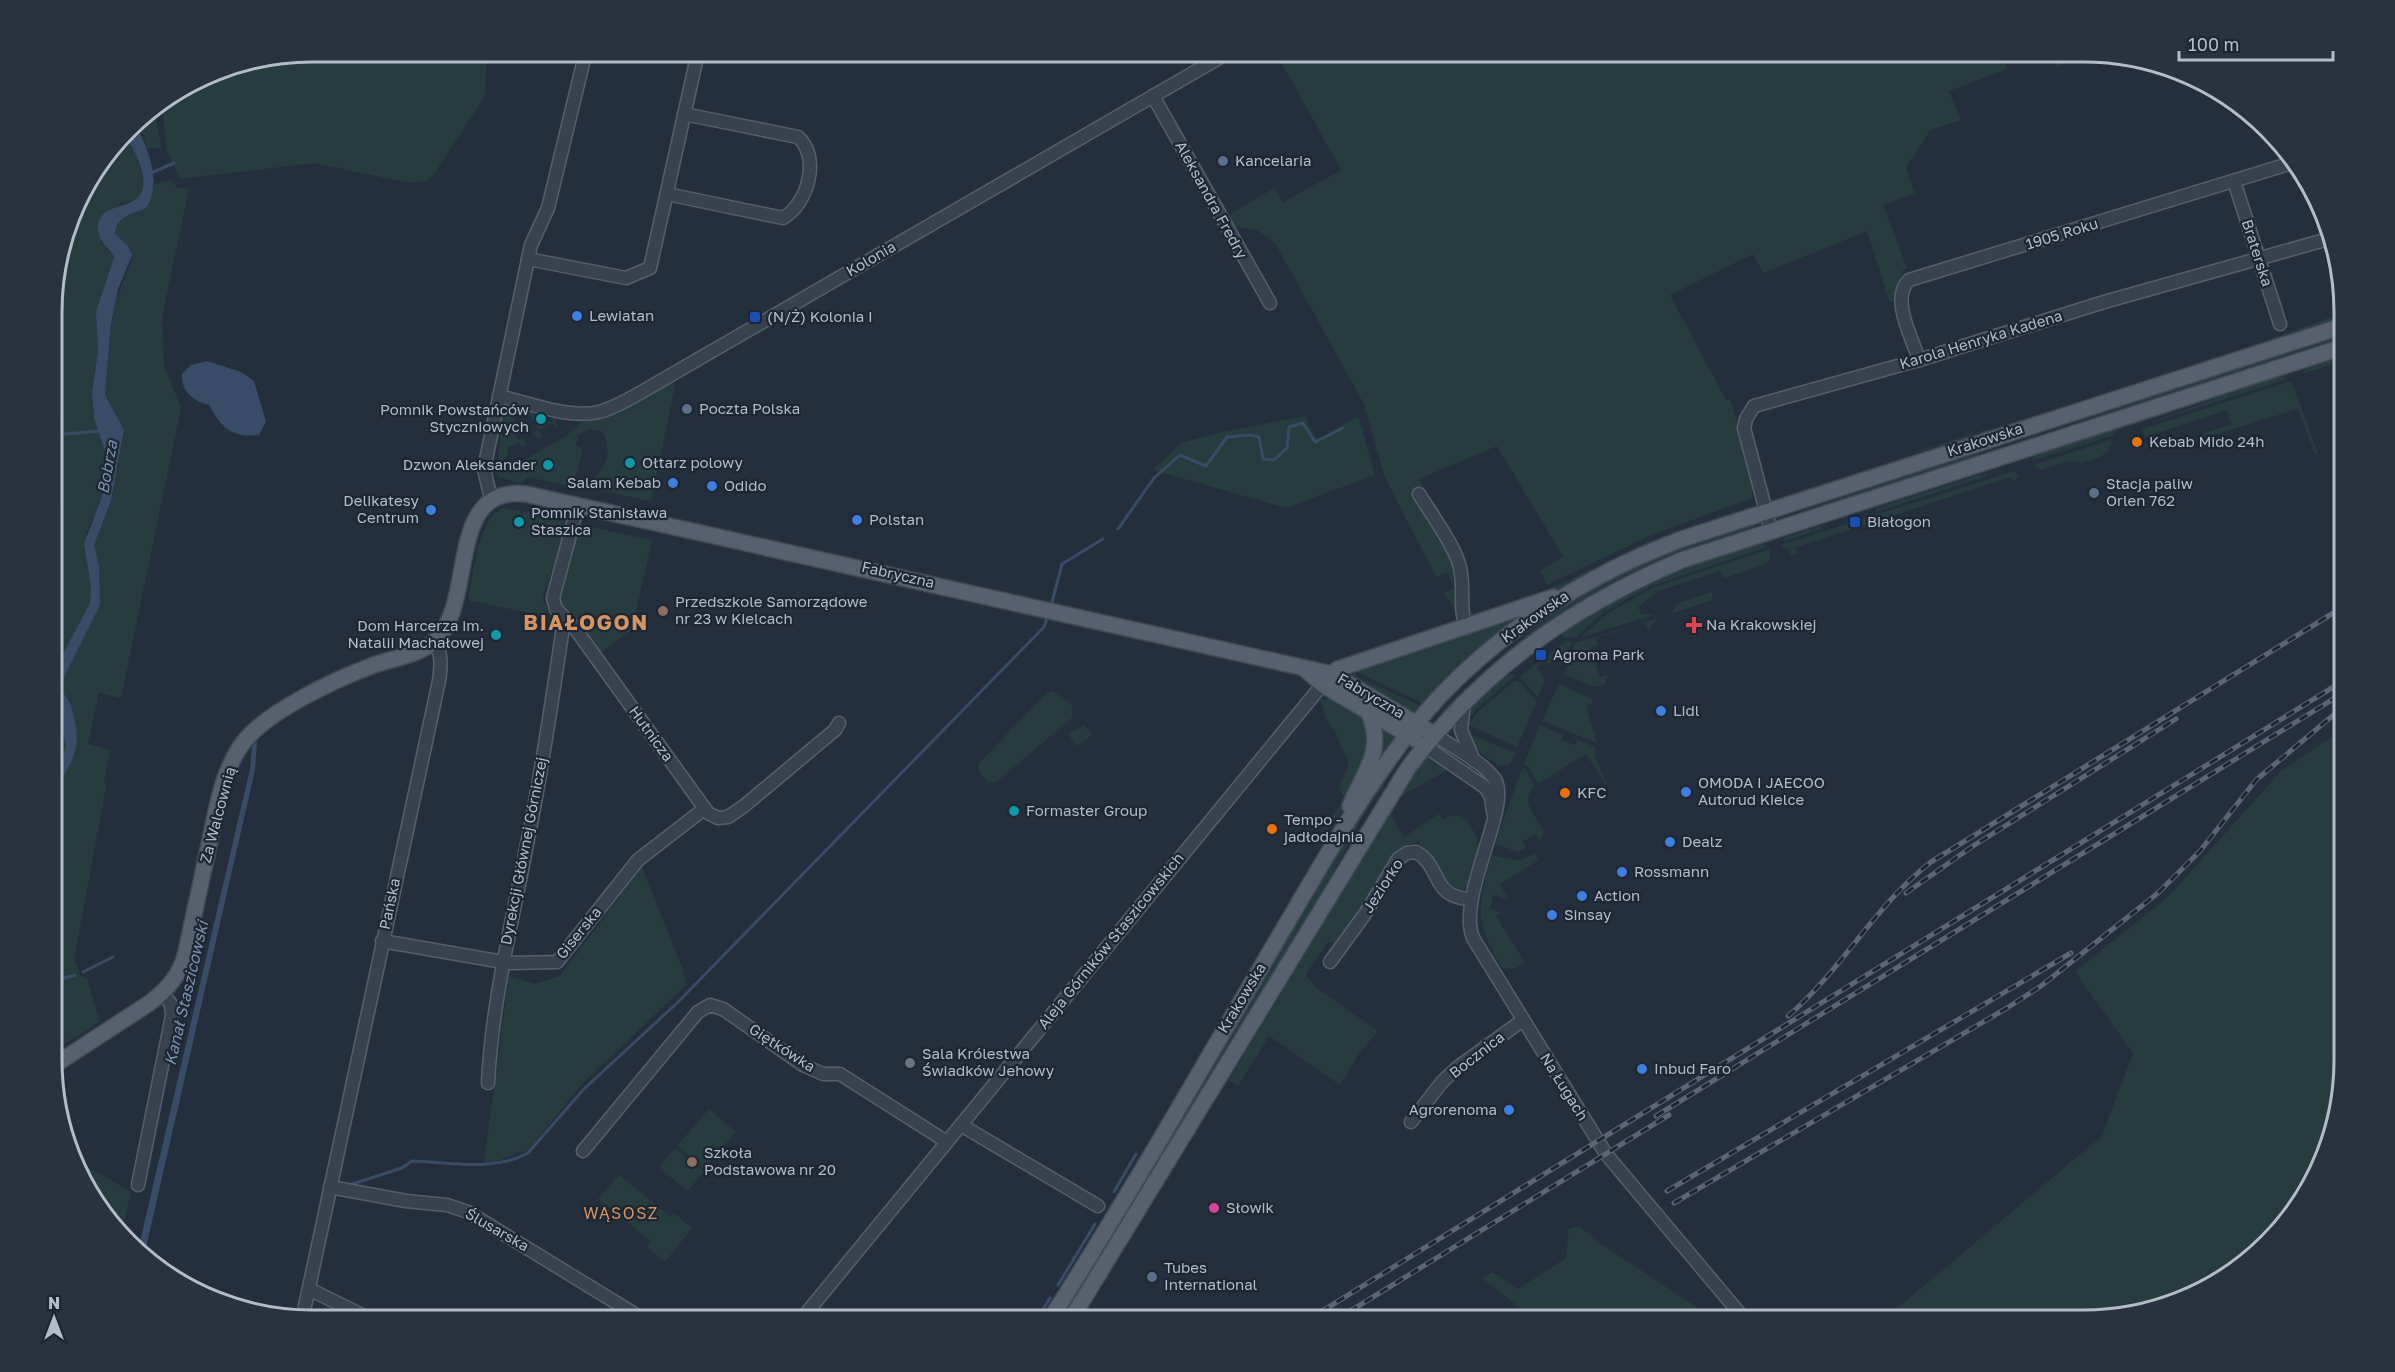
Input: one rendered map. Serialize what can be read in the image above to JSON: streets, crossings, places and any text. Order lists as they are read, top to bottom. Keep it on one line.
{"streets":{"main road":["Krakowska","Fabryczna","Za Walcownią"],"street":["Aleksandra Fredry","1905 Roku","Braterska","Kolonia","Karola Henryka Kadena","Hutnicza","Dyrekcji Głównej Górniczej","Jeziorko","Pańska","Giserska","Aleja Górników Staszicowskich","Giętkówka","Bocznica","Na Ługach","Ślusarska"]},"crossings":[["Aleksandra Fredry","Kolonia"],["1905 Roku","Braterska"],["1905 Roku","Karola Henryka Kadena"],["Braterska","Karola Henryka Kadena"],["Karola Henryka Kadena","Krakowska"],["Krakowska","Fabryczna"],["Krakowska","Na Ługach"],["Fabryczna","Hutnicza"],["Fabryczna","Aleja Górników Staszicowskich"],["Fabryczna","Na Ługach"],["Hutnicza","Dyrekcji Głównej Górniczej"],["Hutnicza","Giserska"],["Za Walcownią","Pańska"],["Dyrekcji Głównej Górniczej","Giserska"],["Jeziorko","Na Ługach"],["Pańska","Giserska"],["Pańska","Ślusarska"],["Aleja Górników Staszicowskich","Giętkówka"],["Bocznica","Na Ługach"]],"districts":["BIAŁOGON","WĄSOSZ"],"water":["Bobrza","Kanał Staszicowski"],"places":{"other":["Kancelaria","Lewiatan","Poczta Polska","Pomnik Powstańców Styczniowych","Kebab Mido 24h","Ołtarz polowy","Dzwon Aleksander","Salam Kebab","Odido","Stacja paliw Orlen 762","Delikatesy Centrum","Polstan","Pomnik Stanisława Staszica","Przedszkole Samorządowe nr 23 w Kielcach","Dom Harcerza im. Natalii Machałowej","Lidl","OMODA I JAECOO Autorud Kielce","KFC","Formaster Group","Tempo - jadłodajnia","Dealz","Rossmann","Action","Sinsay","Sala Królestwa Świadków Jehowy","Inbud Faro","Agrorenoma","Szkoła Podstawowa nr 20","Słowik","Tubes International"],"transit":["(N/Ż) Kolonia I","Białogon","Agroma Park"],"health":["Na Krakowskiej"]},"scale_bar":"100 m","north":"top"}
